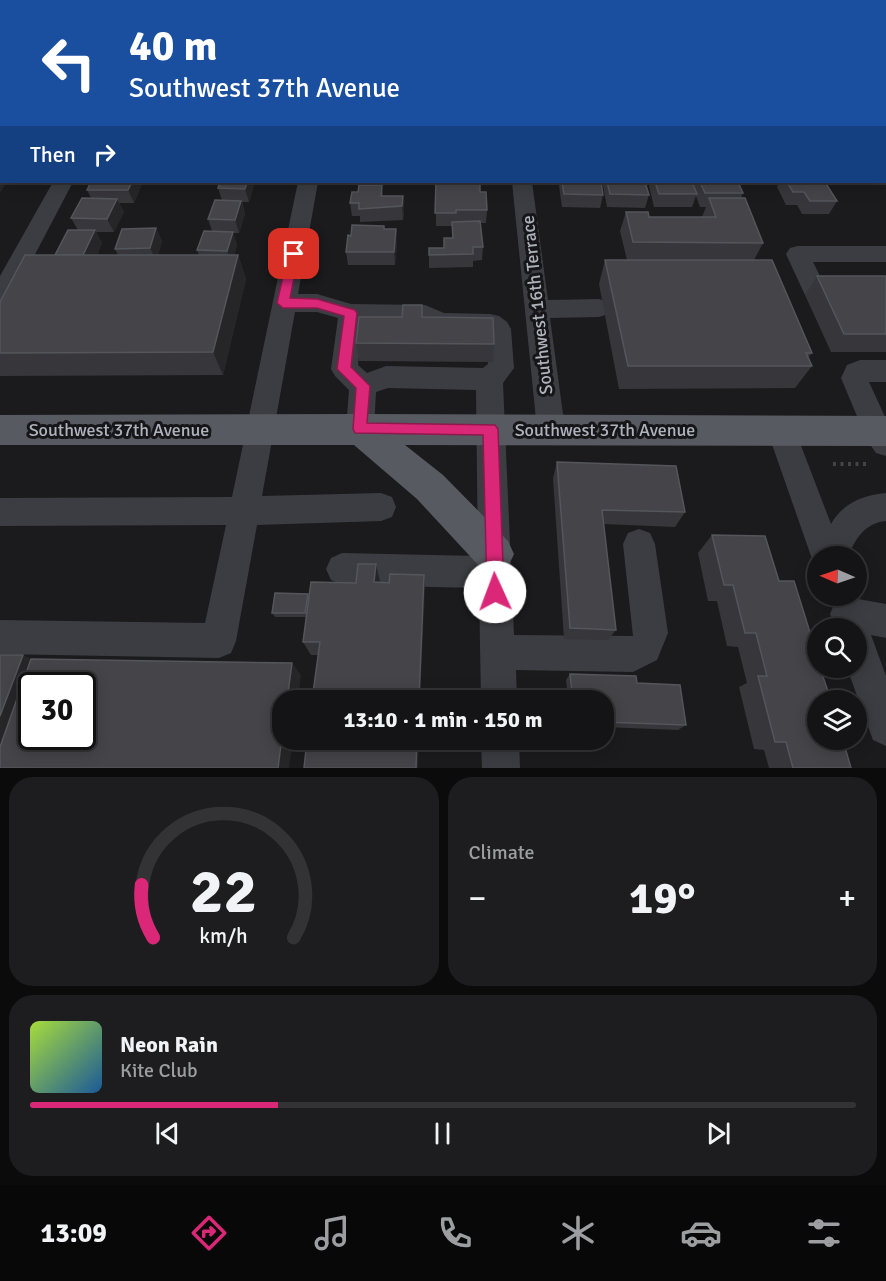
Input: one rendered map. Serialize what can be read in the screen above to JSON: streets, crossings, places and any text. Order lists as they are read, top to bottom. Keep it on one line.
{"streets":{"main road":["Southwest 37th Avenue"],"street":["Southwest 16th Terrace"]},"crossings":[["Southwest 16th Terrace","Southwest 37th Avenue"]],"north":"left","page":{"turn":["40 m","Southwest 37th Avenue"],"then":"Then","limit":"30","trip":"13:10 · 1 min · 150 m","tile":"Climate","heat":["−","19°","+"],"song":["Neon Rain","Kite Club"],"tabs":"13:09","gauge":["22","km/h"]}}
